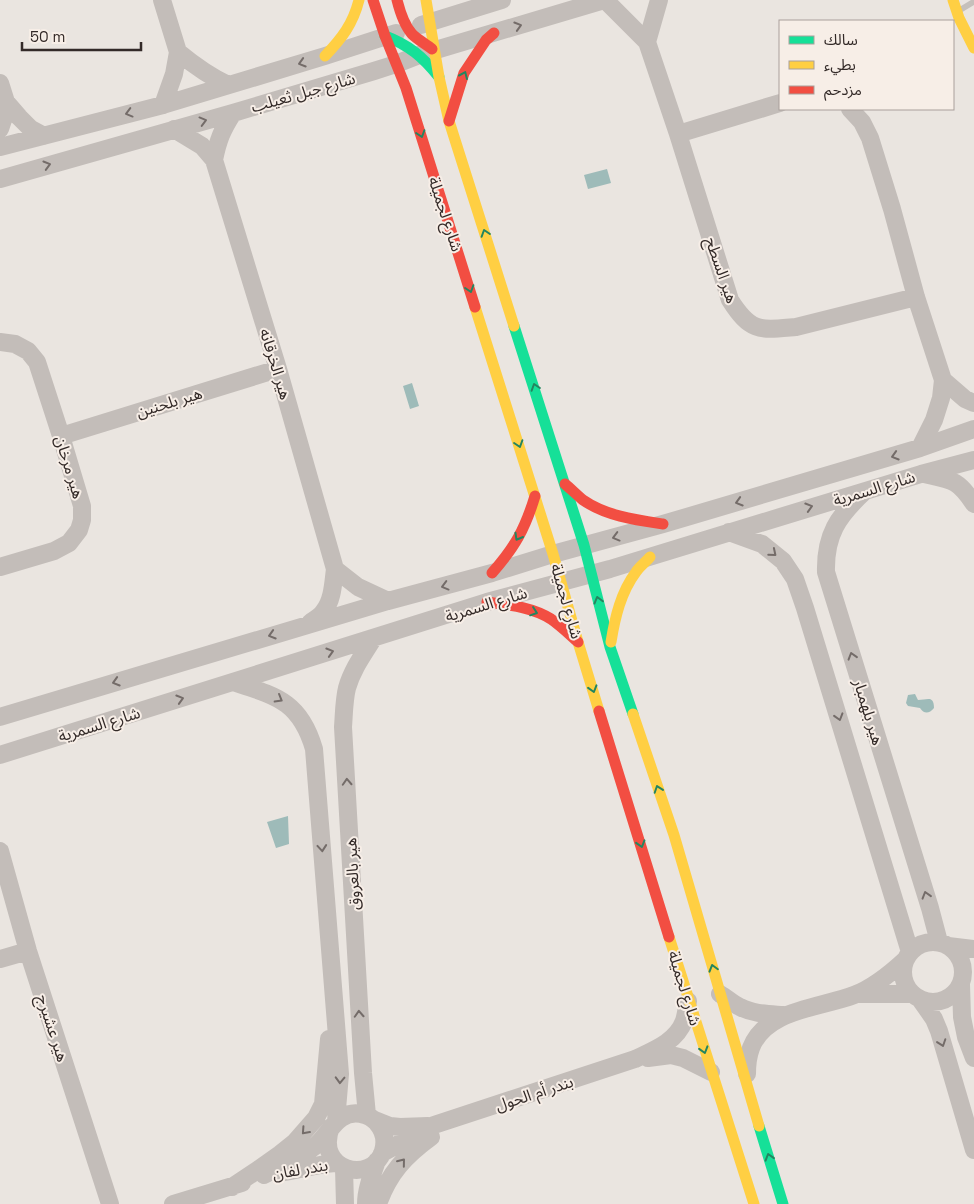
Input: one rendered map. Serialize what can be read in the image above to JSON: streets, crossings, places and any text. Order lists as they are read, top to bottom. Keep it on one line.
{"streets":{"street":["شارع جبل ثعيلب","شارع لجميلة","هير السطح","هير الخرقانه","هير بلحنين","هير مرخان","شارع السمرية","هير بلهمبار","هير بالعروق","هير عشيرج","بندر أم الحول","بندر لفان"]},"crossings":[["شارع جبل ثعيلب","شارع لجميلة"],["شارع جبل ثعيلب","هير السطح"],["شارع جبل ثعيلب","هير الخرقانه"],["شارع لجميلة","شارع السمرية"],["شارع لجميلة","بندر أم الحول"],["هير الخرقانه","هير بلحنين"],["هير الخرقانه","شارع السمرية"],["هير بلحنين","هير مرخان"],["شارع السمرية","هير بلهمبار"],["شارع السمرية","هير بالعروق"],["هير بالعروق","بندر أم الحول"],["هير بالعروق","بندر لفان"],["بندر أم الحول","بندر لفان"]],"legend":["سالك","بطيء","مزدحم"],"scale_bar":"50 m"}
